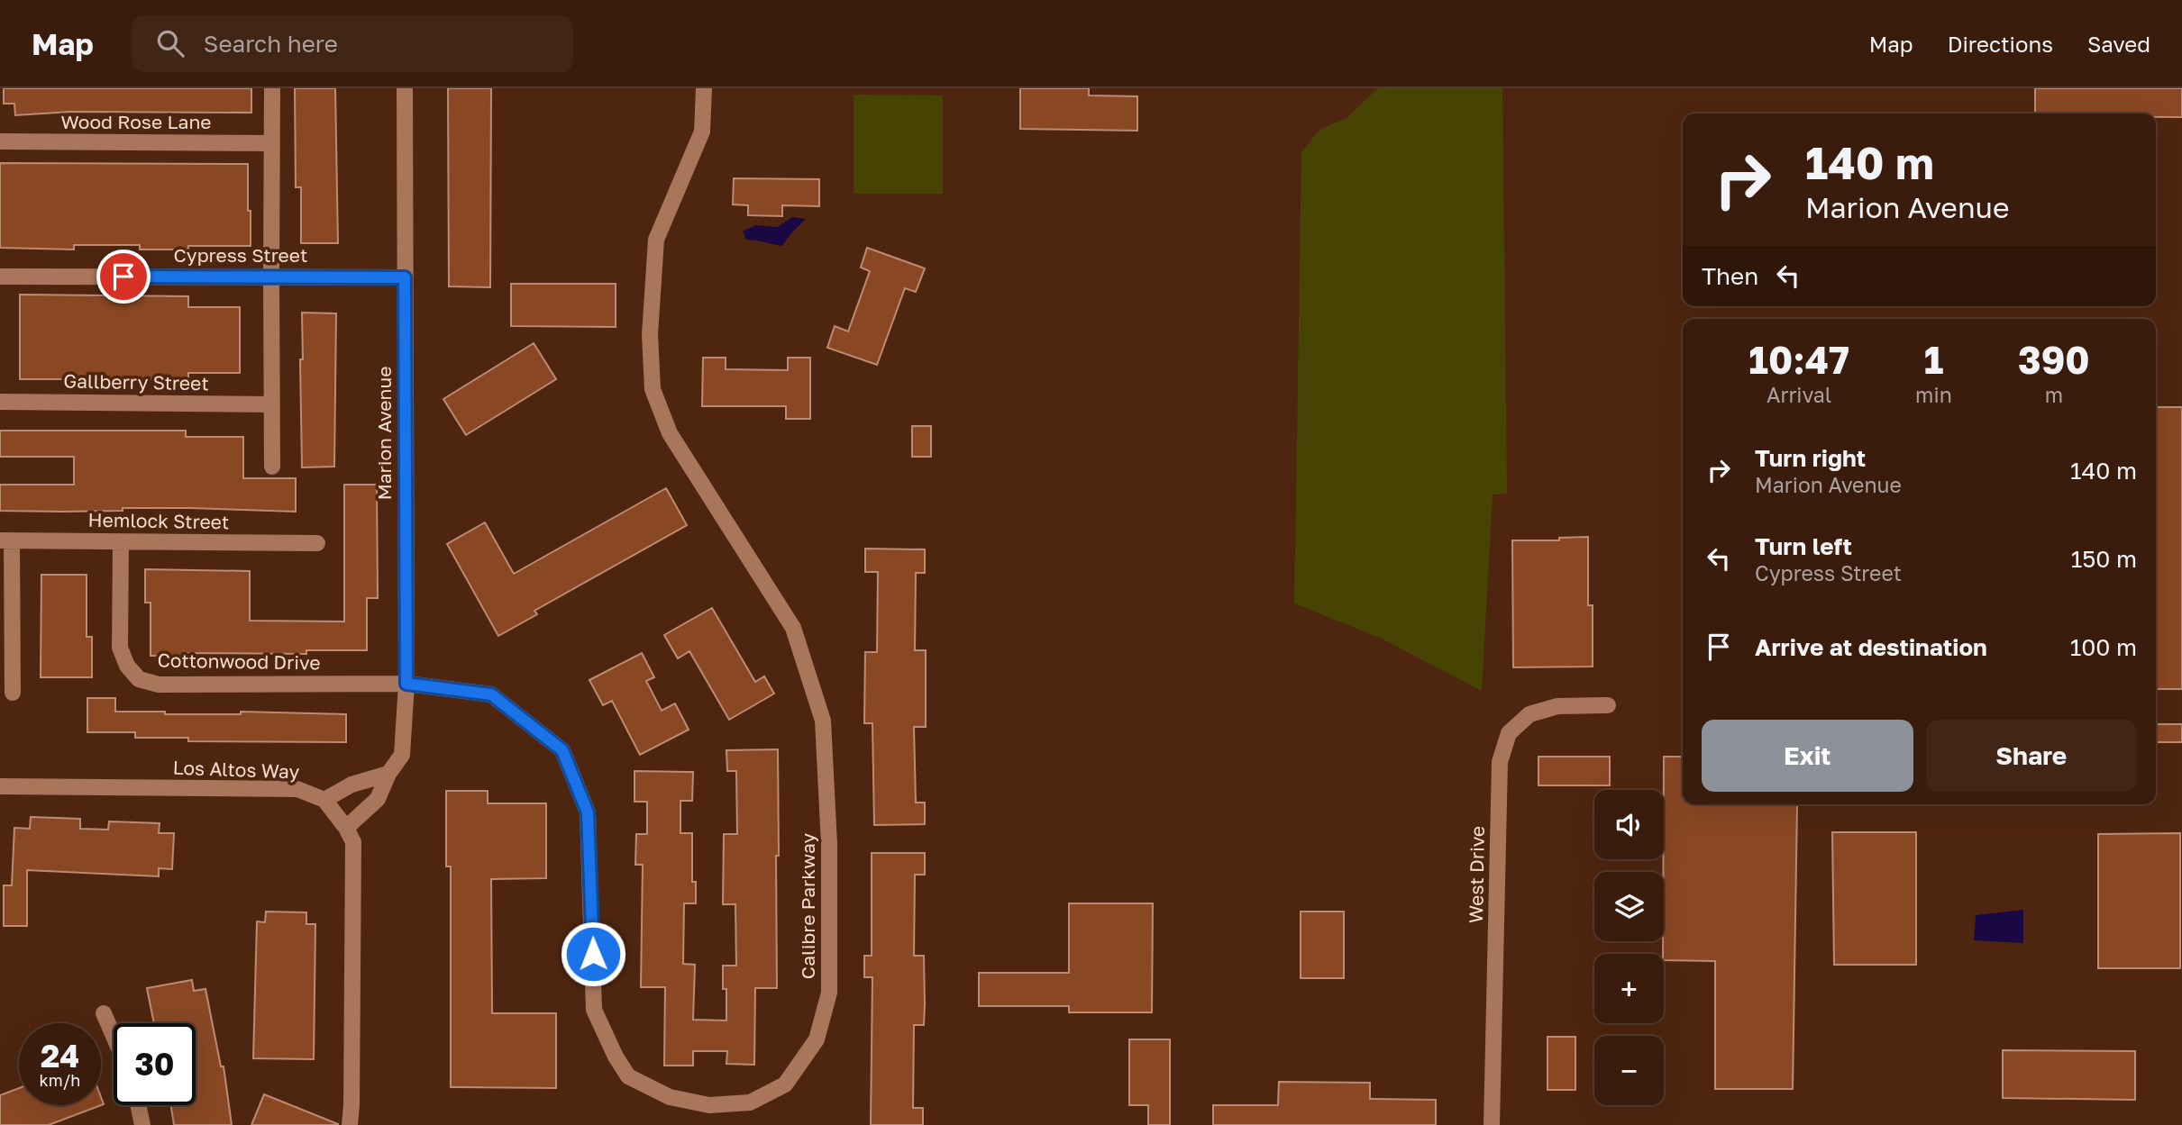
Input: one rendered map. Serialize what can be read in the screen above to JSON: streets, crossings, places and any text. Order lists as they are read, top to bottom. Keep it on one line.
{"streets":{"street":["Wood Rose Lane","Cypress Street","Gallberry Street","Marion Avenue","Hemlock Street","Cottonwood Drive","Los Altos Way","West Drive","Calibre Parkway"]},"crossings":[["Cypress Street","Marion Avenue"],["Marion Avenue","Cottonwood Drive"],["Marion Avenue","Calibre Parkway"],["Hemlock Street","Cottonwood Drive"],["Cottonwood Drive","Calibre Parkway"]],"page":{"header":"Map","search":"Search here","nav":["Map","Directions","Saved"],"turn":["140 m","Marion Avenue"],"then":"Then","eta":["10:47","Arrival","1","min","390","m"],"list":[{"name":"Turn right","note":"Marion Avenue","value":"140 m"},{"name":"Turn left","note":"Cypress Street","value":"150 m"},{"name":"Arrive at destination","value":"100 m"}],"buttons":["Exit","Share"],"map_buttons":["+","−"],"speed":"24 km/h","limit":"30"}}
